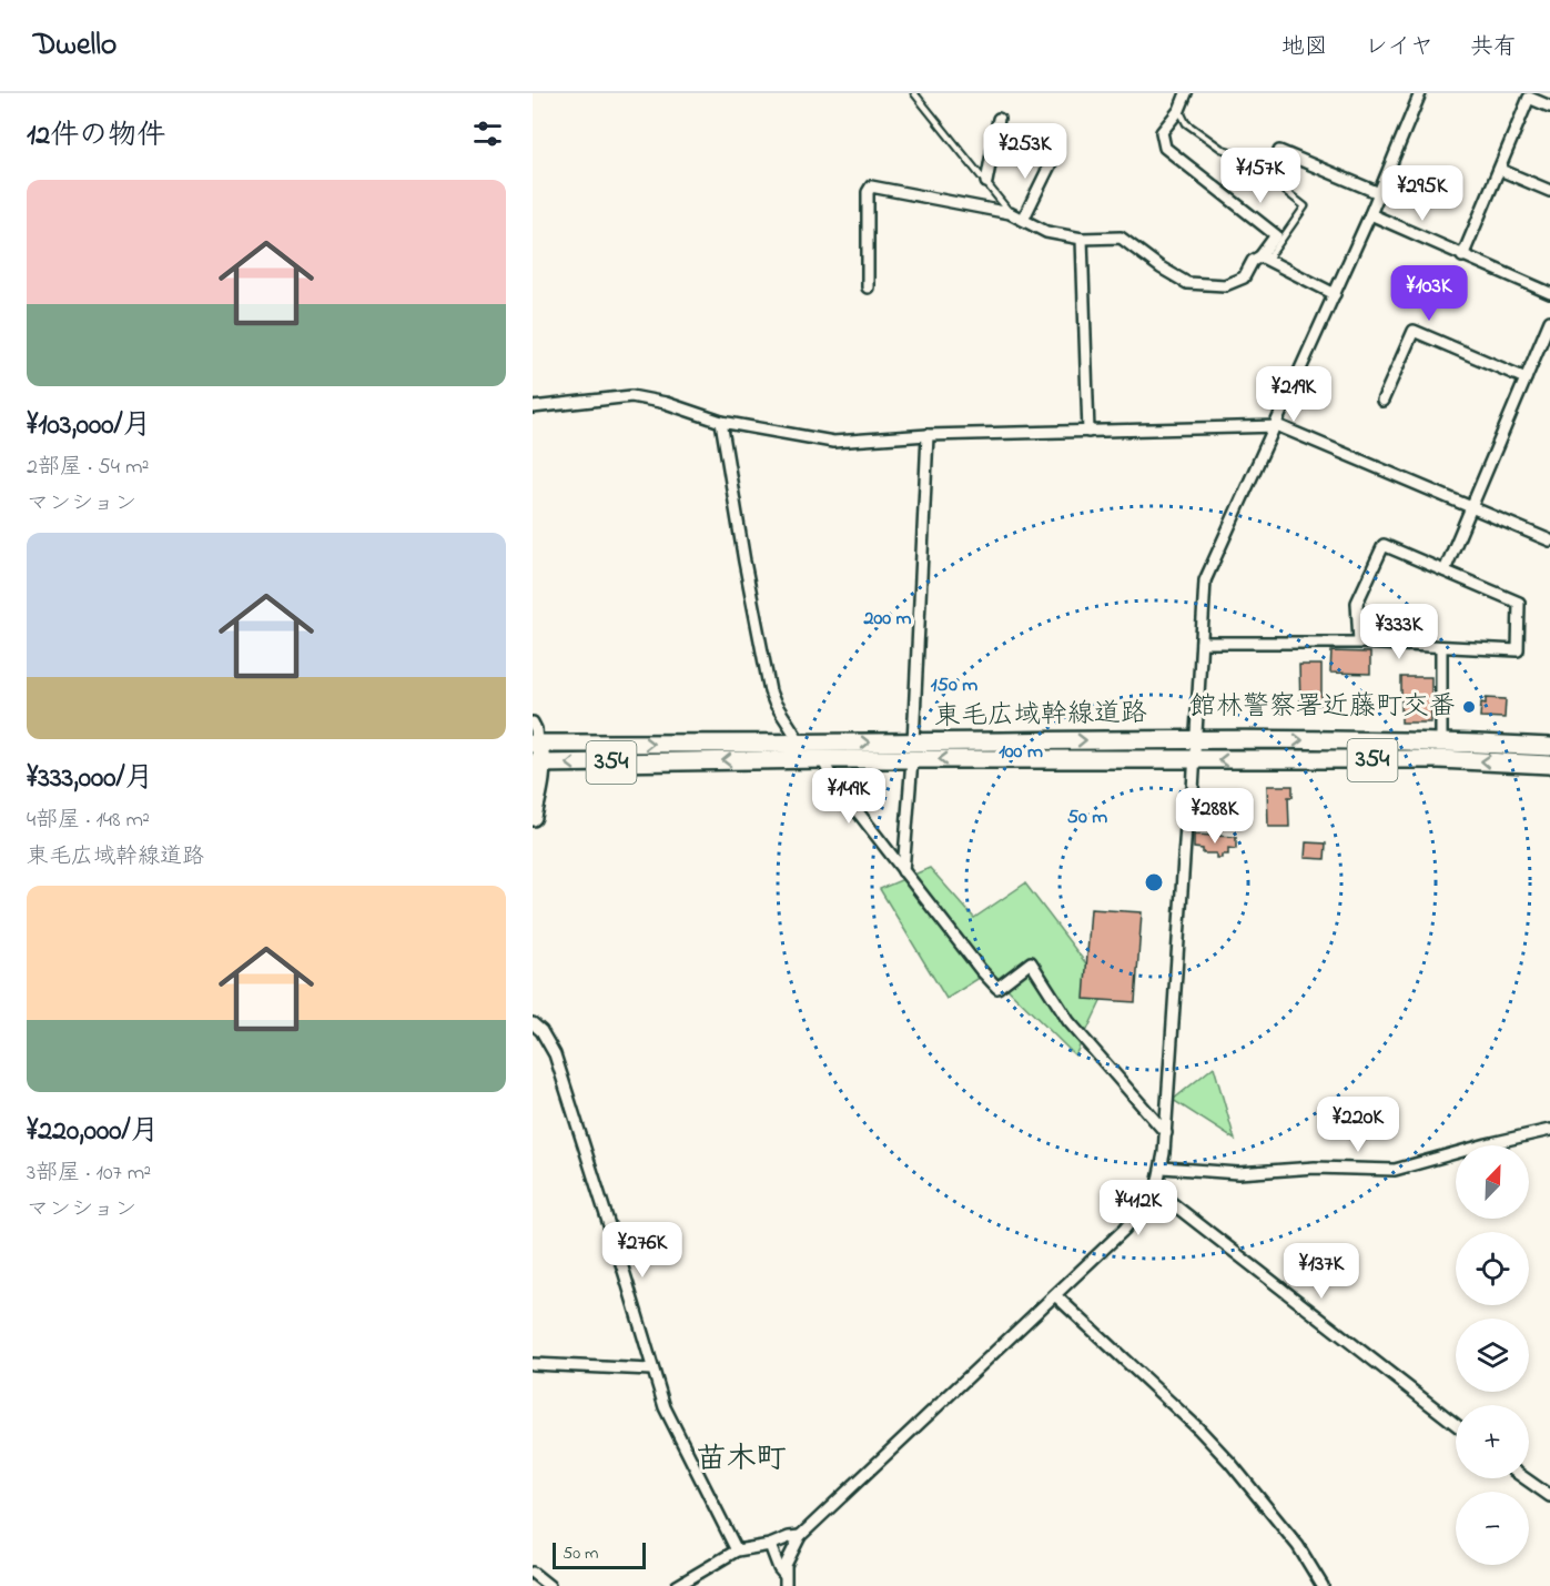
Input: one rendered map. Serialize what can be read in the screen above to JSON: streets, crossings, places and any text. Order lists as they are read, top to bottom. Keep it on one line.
{"streets":{"highway":["東毛広域幹線道路","354"]},"districts":["苗木町"],"places":["館林警察署近藤町交番"],"scale_bar":"50 m","north":"top right","page":{"header":"Dwello","nav":["地図","レイヤ","共有"],"heading":"12件の物件","price":["¥253K","¥157K","¥295K","¥103K","¥219K","¥333K","¥149K","¥288K","¥220K","¥412K","¥276K","¥137K"],"list":[{"name":"¥103,000/月","note":"2部屋 · 54 m² · マンション"},{"name":"¥333,000/月","note":"4部屋 · 148 m² · 東毛広域幹線道路"},{"name":"¥220,000/月","note":"3部屋 · 107 m² · マンション"}],"map_buttons":["+","−"],"scale":"50 m"},"rings":["200 m","150 m","100 m","50 m"]}
